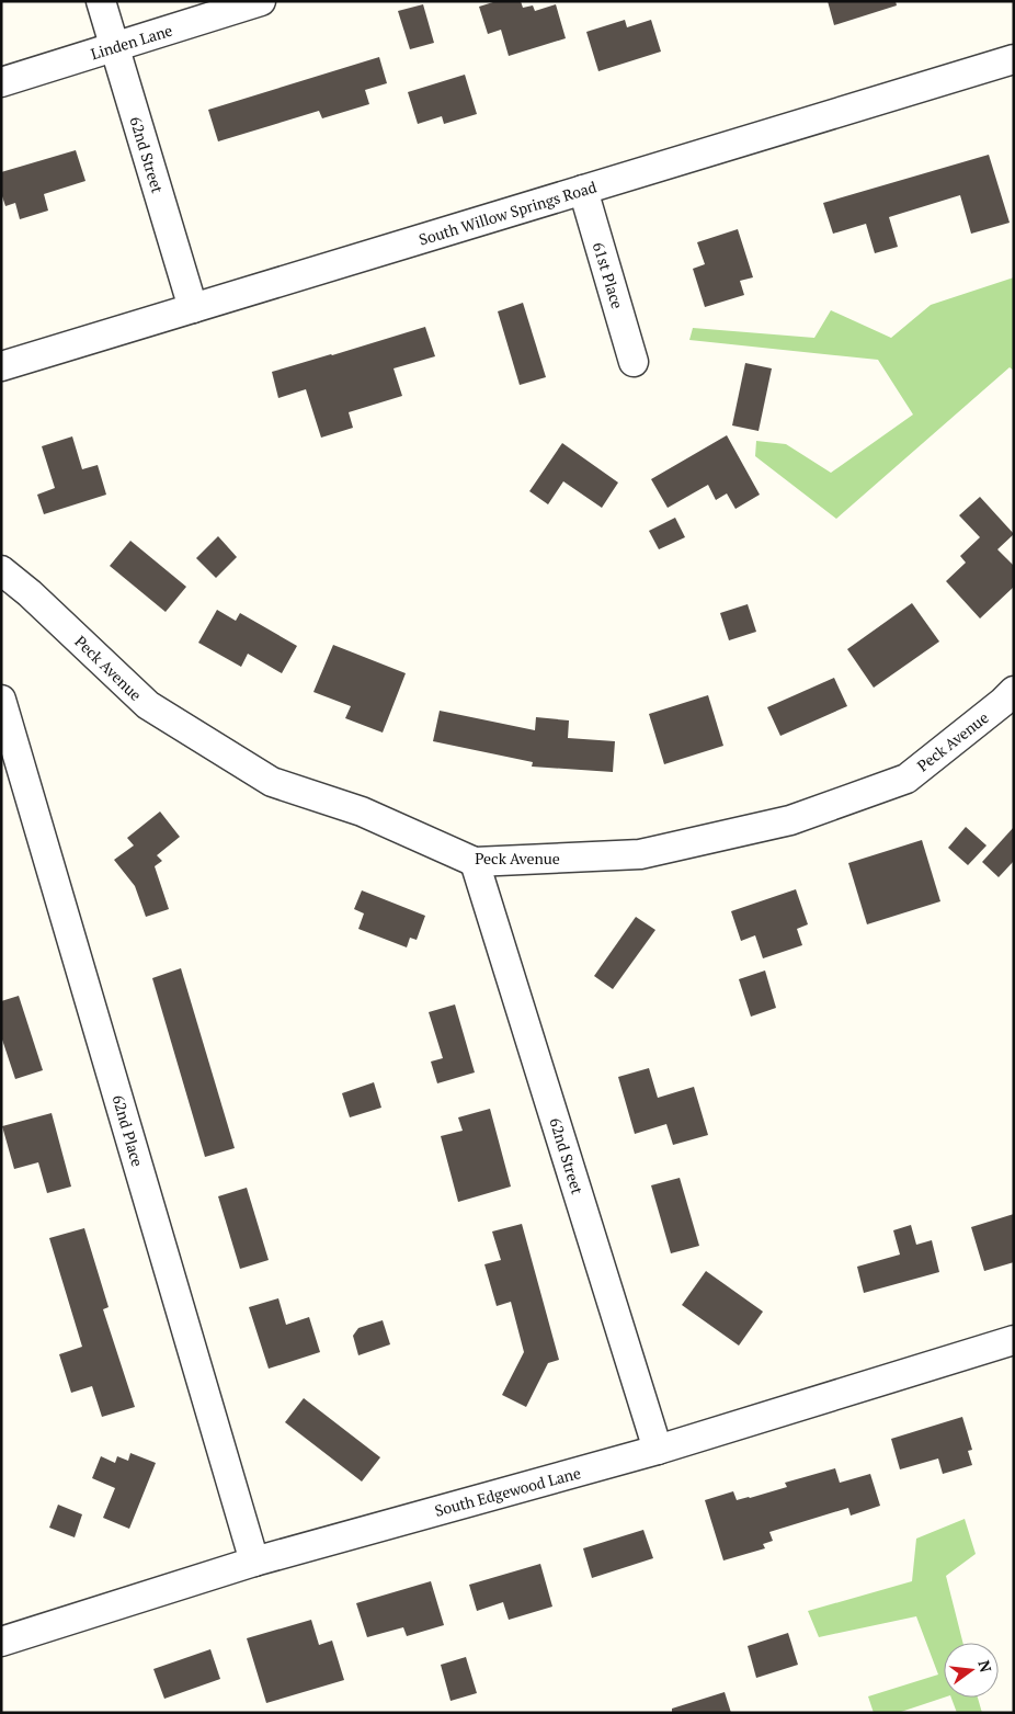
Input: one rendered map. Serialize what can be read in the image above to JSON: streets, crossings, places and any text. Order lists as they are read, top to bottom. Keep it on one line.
{"streets":{"street":["Linden Lane","62nd Street","South Willow Springs Road","61st Place","Peck Avenue","62nd Place","South Edgewood Lane"]},"crossings":[["Linden Lane","62nd Street"],["62nd Street","South Willow Springs Road"],["62nd Street","Peck Avenue"],["62nd Street","South Edgewood Lane"],["South Willow Springs Road","61st Place"],["62nd Place","South Edgewood Lane"]],"north":"right"}
